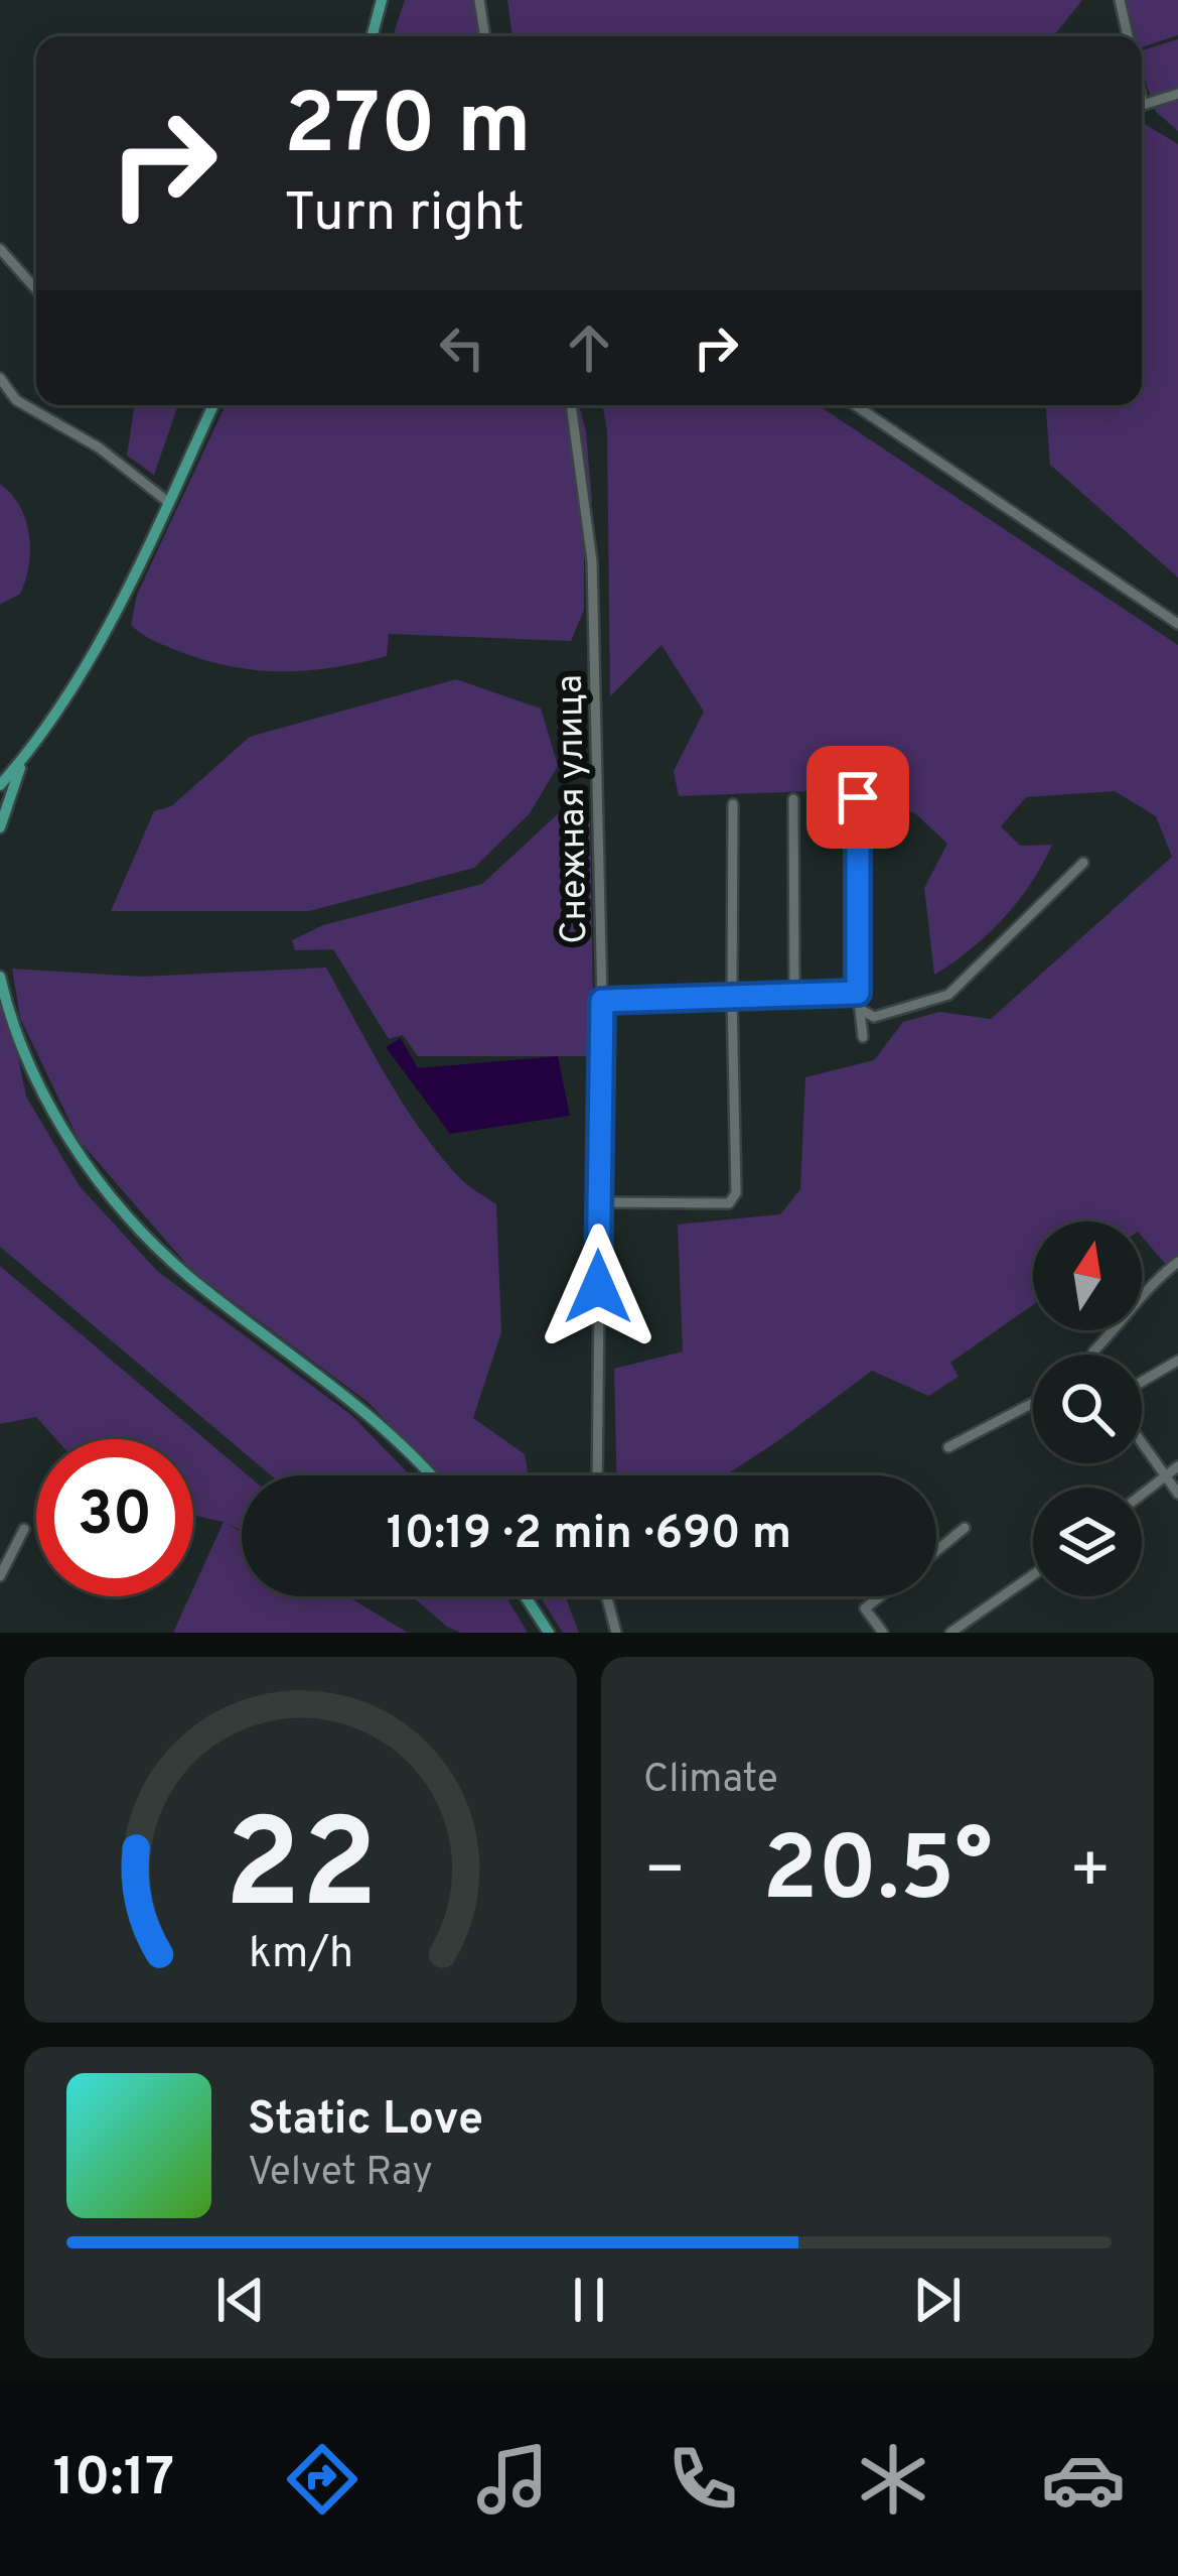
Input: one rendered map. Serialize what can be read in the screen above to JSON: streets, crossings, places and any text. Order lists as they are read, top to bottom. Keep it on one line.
{"streets":{"street":["Снежная улица"]},"north":"top","page":{"turn":["270 m","Turn right"],"limit":"30","trip":"10:19 · 2 min · 690 m","tile":"Climate","heat":["−","20.5°","+"],"song":["Static Love","Velvet Ray"],"tabs":"10:17","gauge":["22","km/h"]}}
